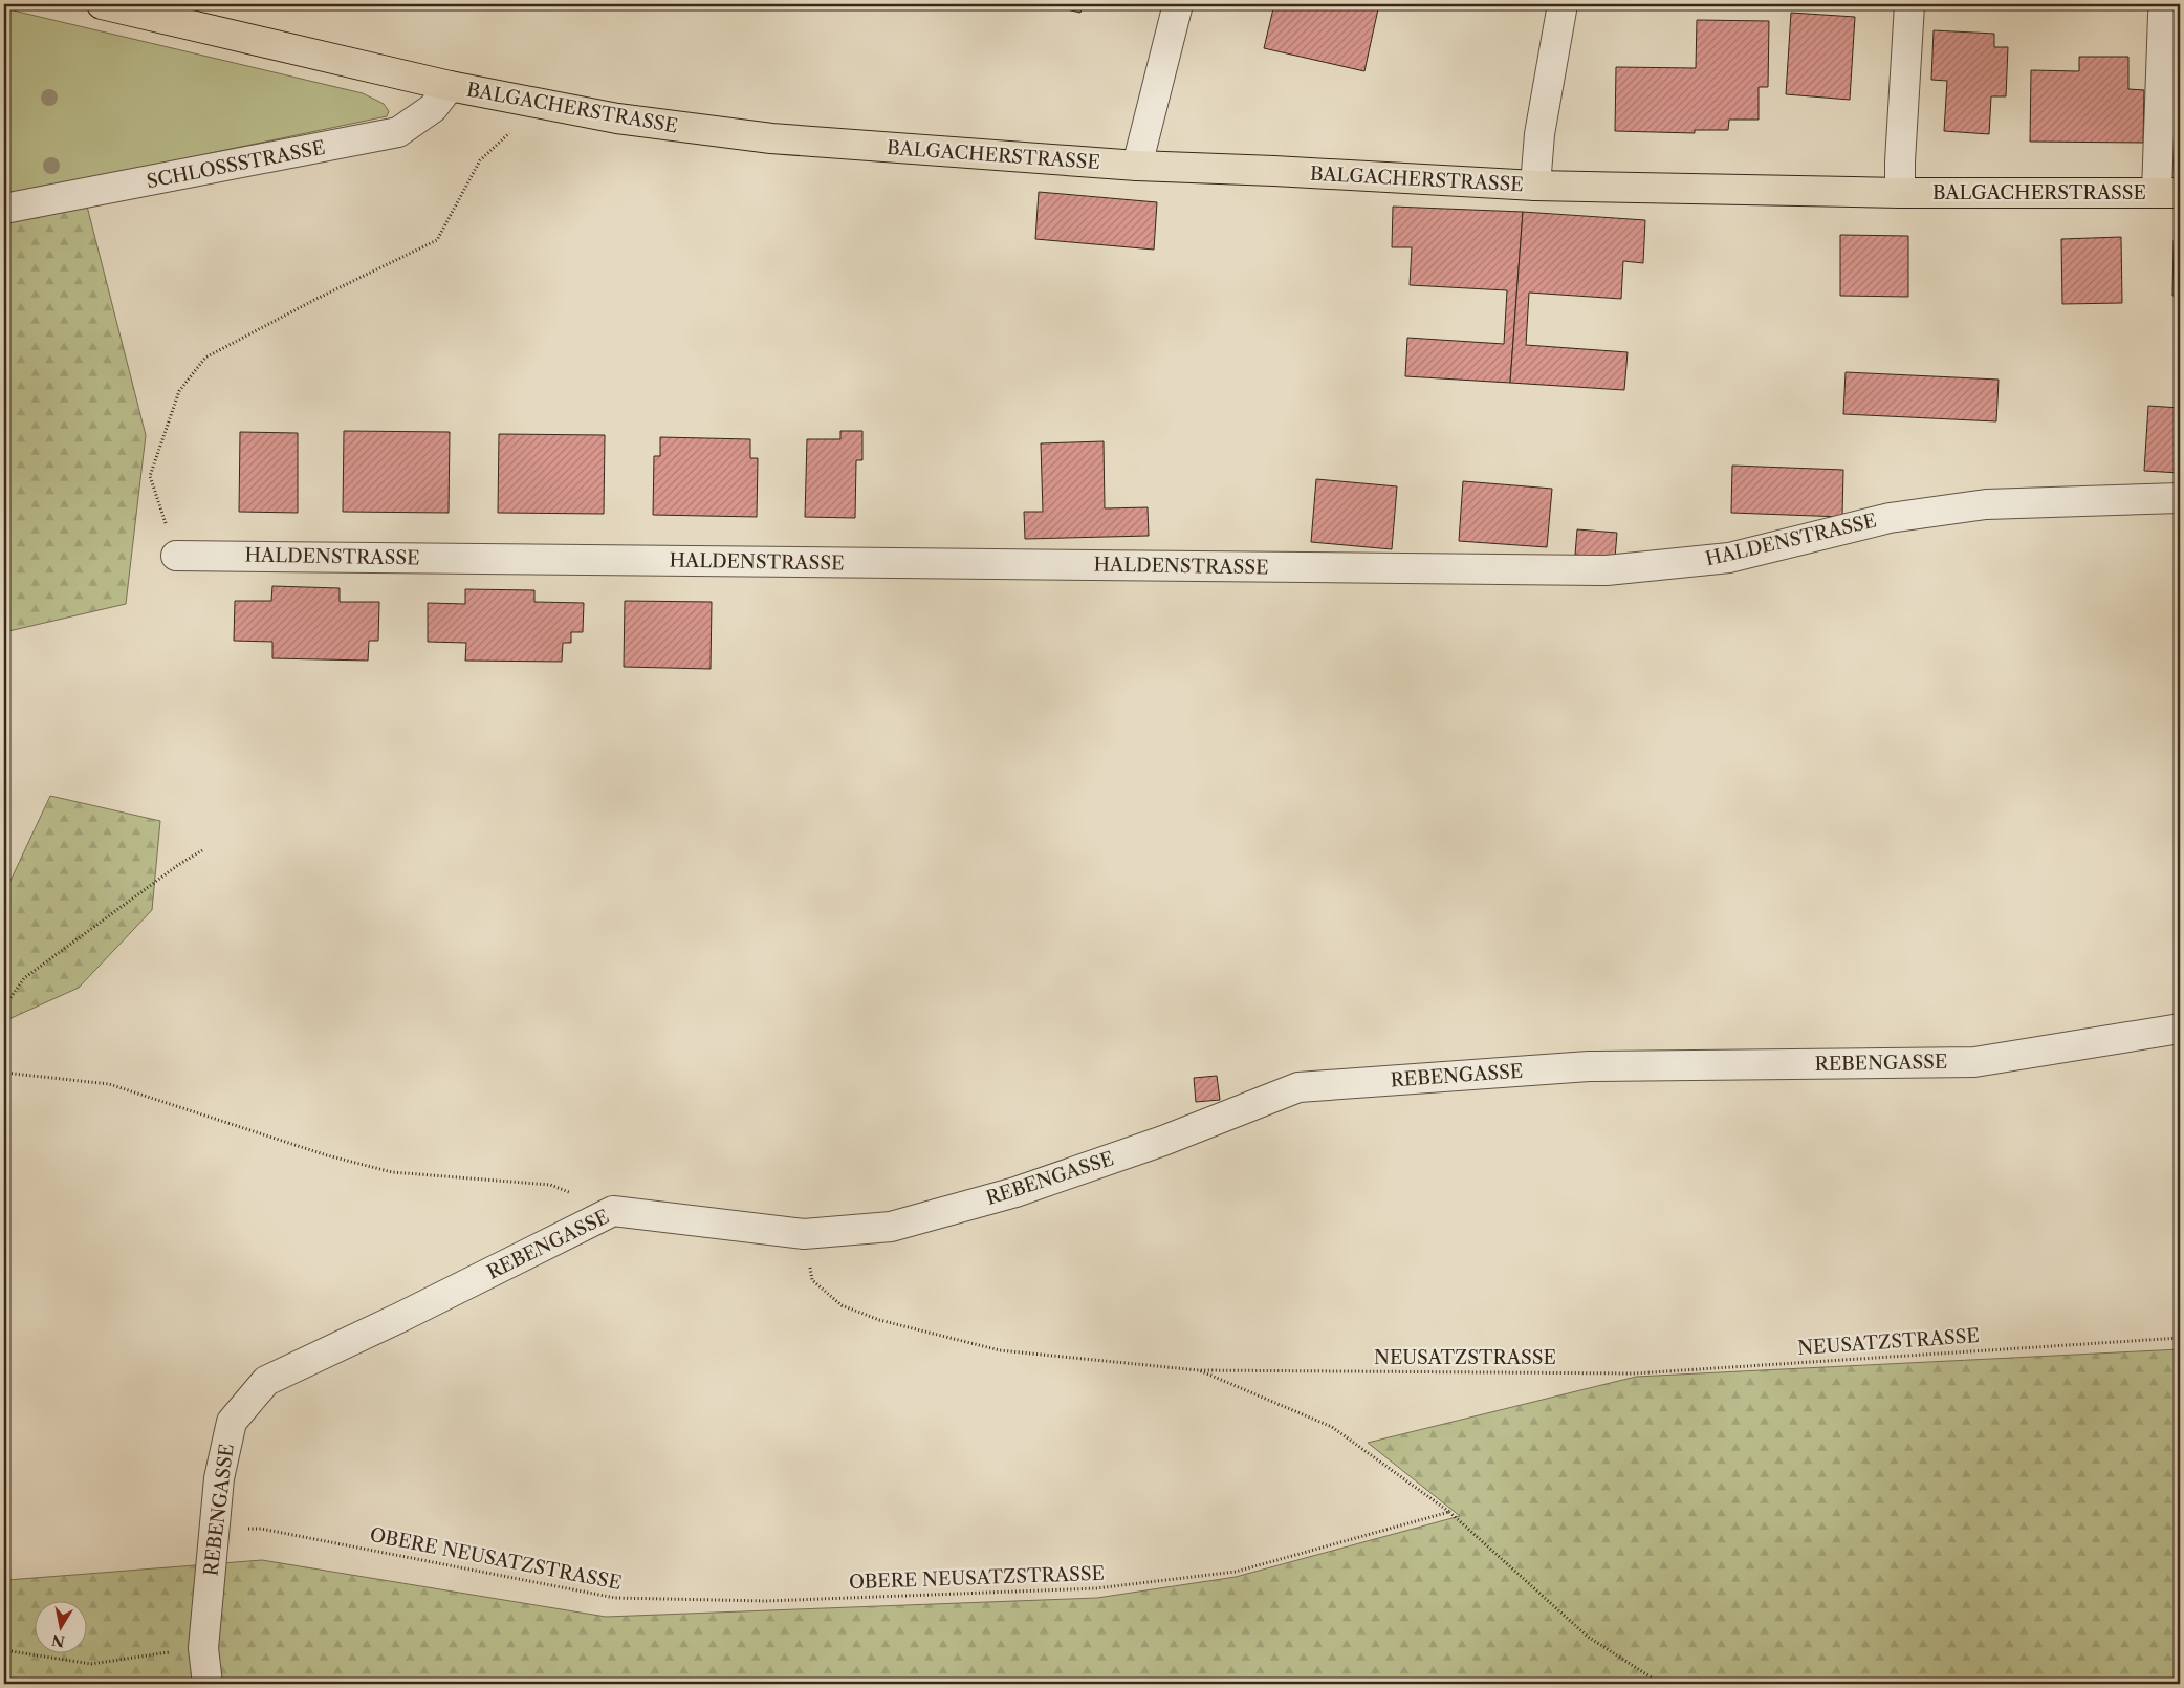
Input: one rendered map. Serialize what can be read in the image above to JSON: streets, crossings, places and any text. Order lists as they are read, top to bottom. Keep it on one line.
{"streets":{"main road":["BALGACHERSTRASSE"],"street":["SCHLOSSSTRASSE","HALDENSTRASSE","REBENGASSE"],"path":["NEUSATZSTRASSE","OBERE NEUSATZSTRASSE"]},"crossings":[["BALGACHERSTRASSE","SCHLOSSSTRASSE"],["REBENGASSE","NEUSATZSTRASSE"],["REBENGASSE","OBERE NEUSATZSTRASSE"]],"north":"bottom"}
